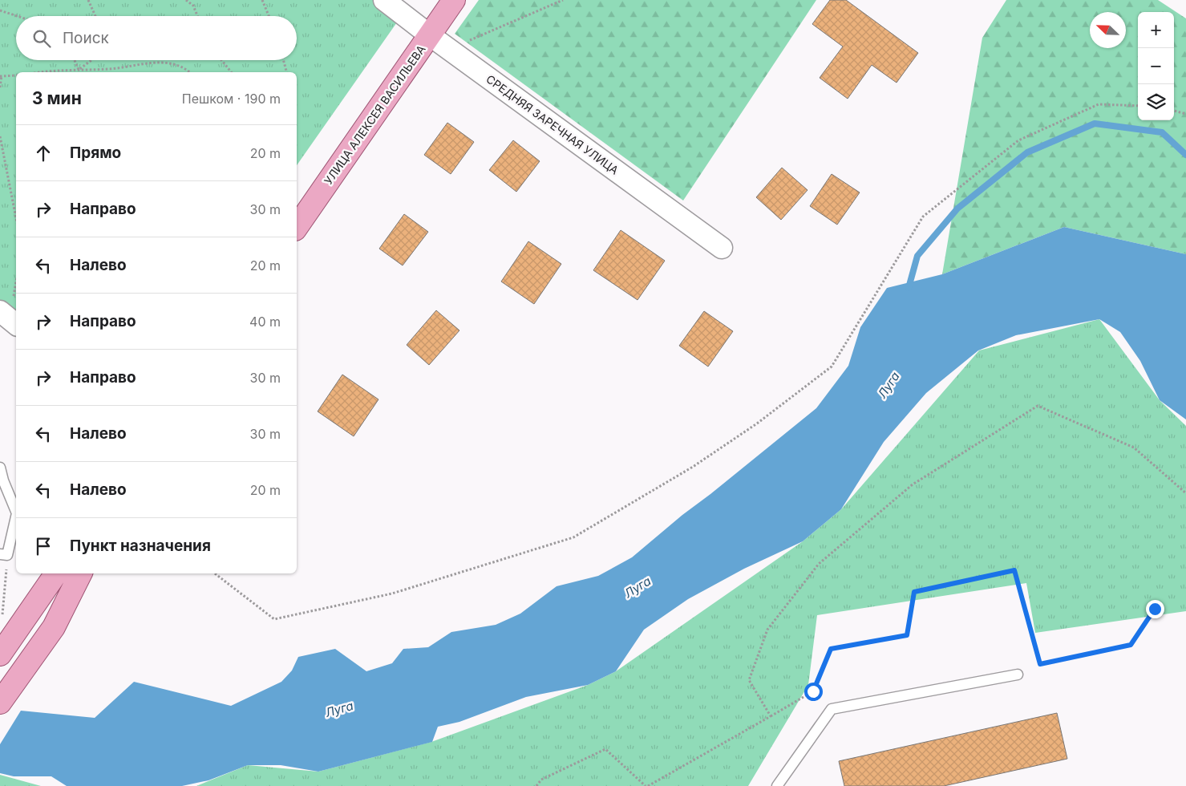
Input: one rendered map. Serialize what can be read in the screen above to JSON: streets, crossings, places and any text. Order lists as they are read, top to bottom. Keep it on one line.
{"streets":{"main road":["УЛИЦА АЛЕКСЕЯ ВАСИЛЬЕВА"],"street":["СРЕДНЯЯ ЗАРЕЧНАЯ УЛИЦА"]},"crossings":[["УЛИЦА АЛЕКСЕЯ ВАСИЛЬЕВА","СРЕДНЯЯ ЗАРЕЧНАЯ УЛИЦА"]],"water":["Луга"],"north":"top left","page":{"map_buttons":["+","−"],"search":"Поиск","heading":["3 мин","Пешком · 190 m"],"list":[["Прямо","20 m"],["Направо","30 m"],["Налево","20 m"],["Направо","40 m"],["Направо","30 m"],["Налево","30 m"],["Налево","20 m"],"Пункт назначения"]}}
